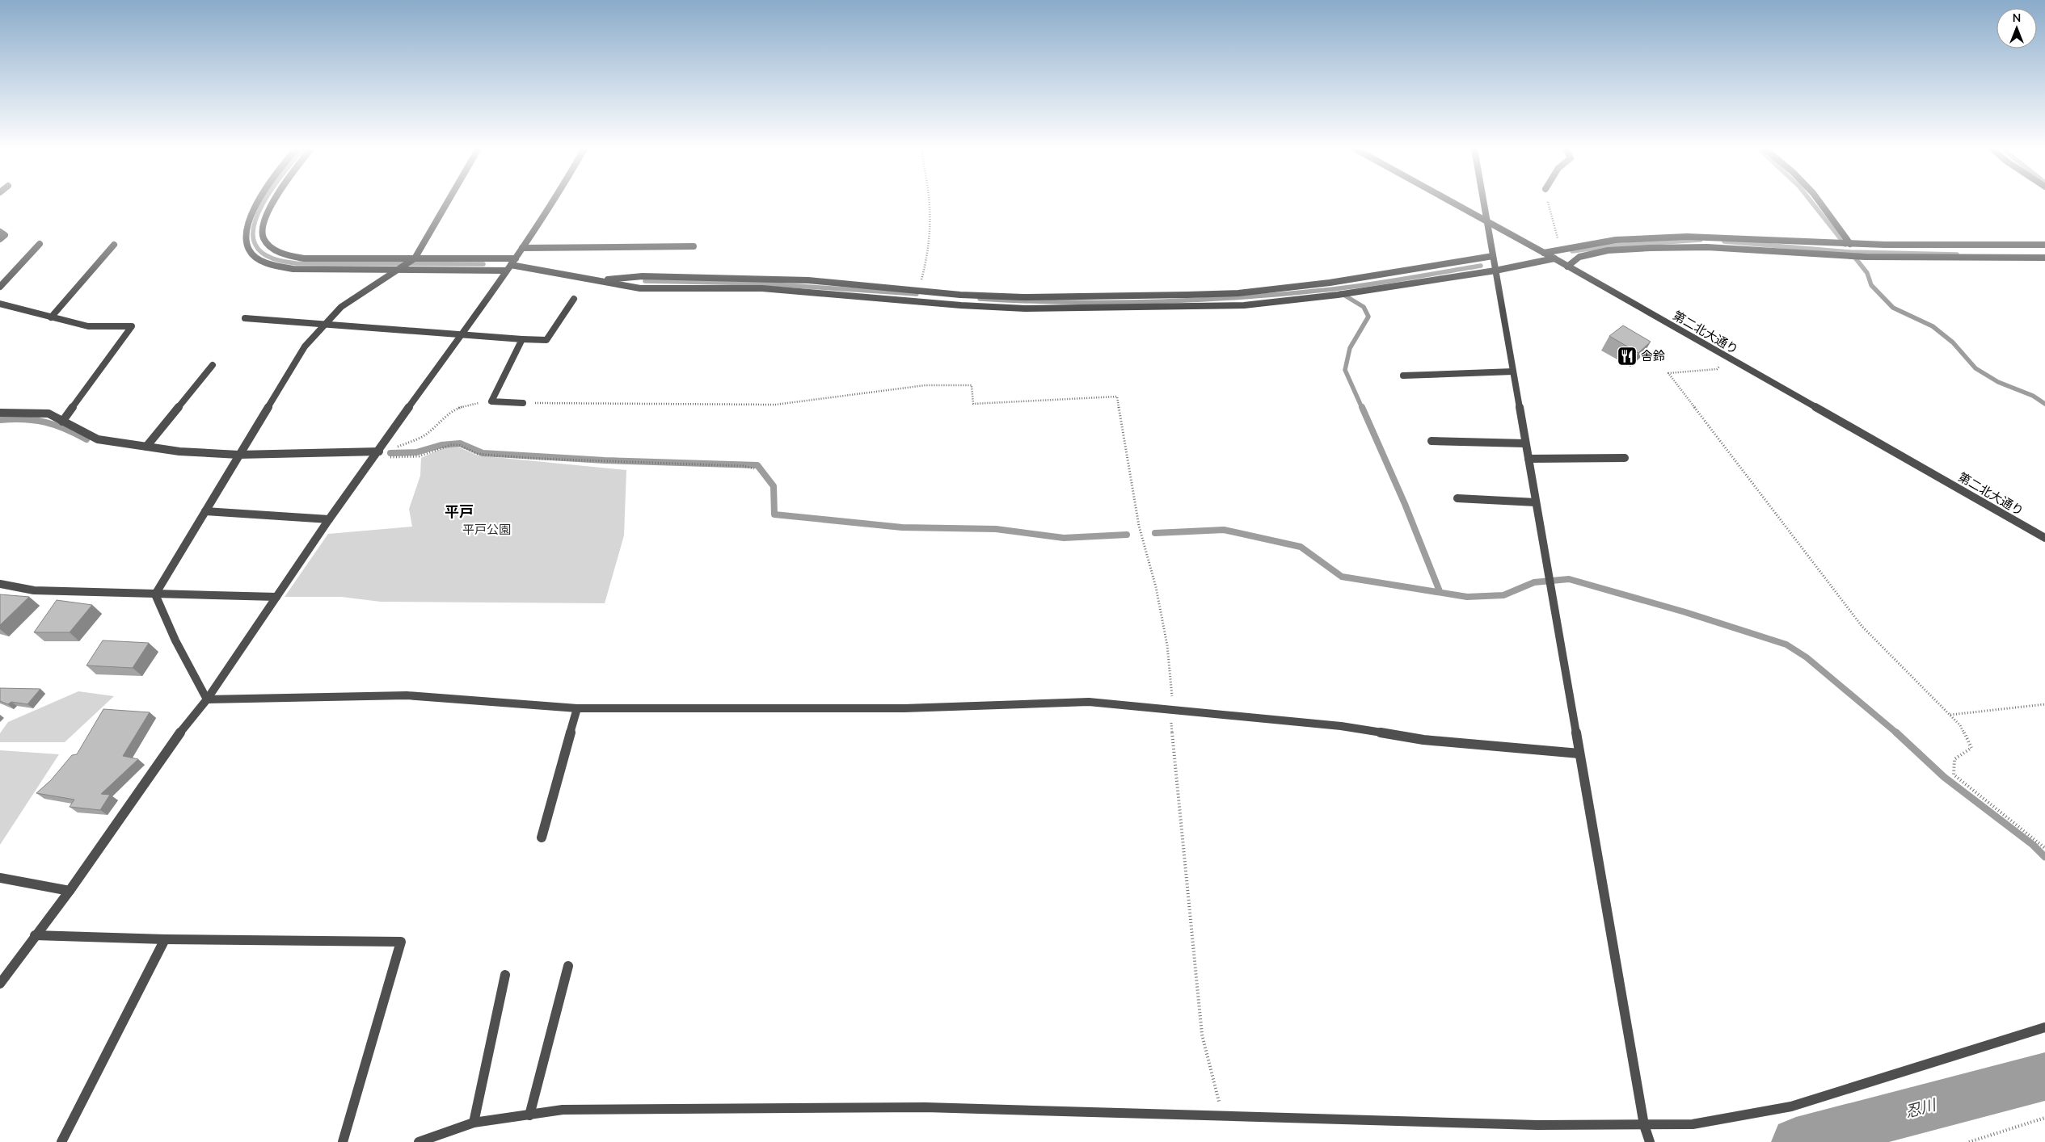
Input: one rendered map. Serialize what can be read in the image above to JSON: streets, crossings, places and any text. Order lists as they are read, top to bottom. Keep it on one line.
{"streets":{"street":["第二北大通り"]},"districts":["平戸"],"water":["忍川"],"parks":["平戸公園"],"places":{"restaurant":["舎鈴"]},"north":"top"}
